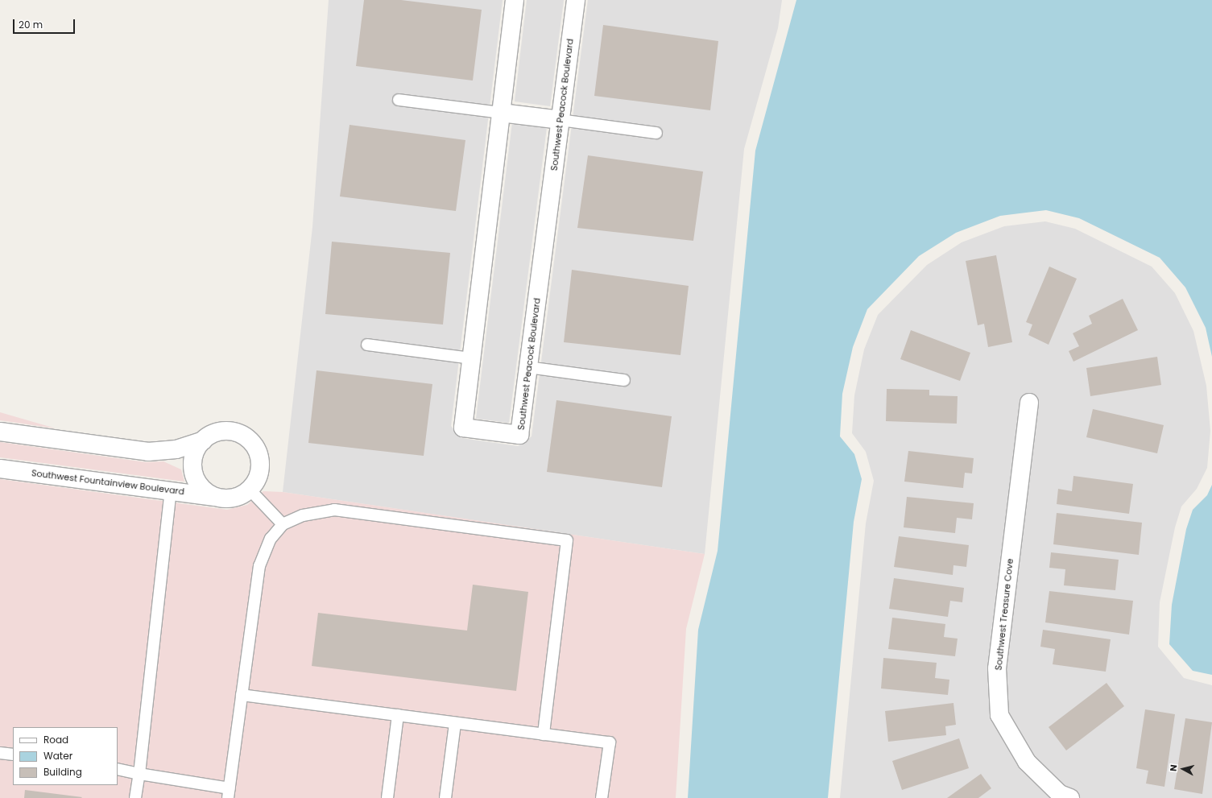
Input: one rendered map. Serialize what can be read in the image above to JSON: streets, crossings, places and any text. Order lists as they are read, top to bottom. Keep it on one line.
{"streets":{"street":["Southwest Peacock Boulevard","Southwest Fountainview Boulevard","Southwest Treasure Cove"]},"legend":["Road","Water","Building"],"scale_bar":"20 m","north":"left"}
